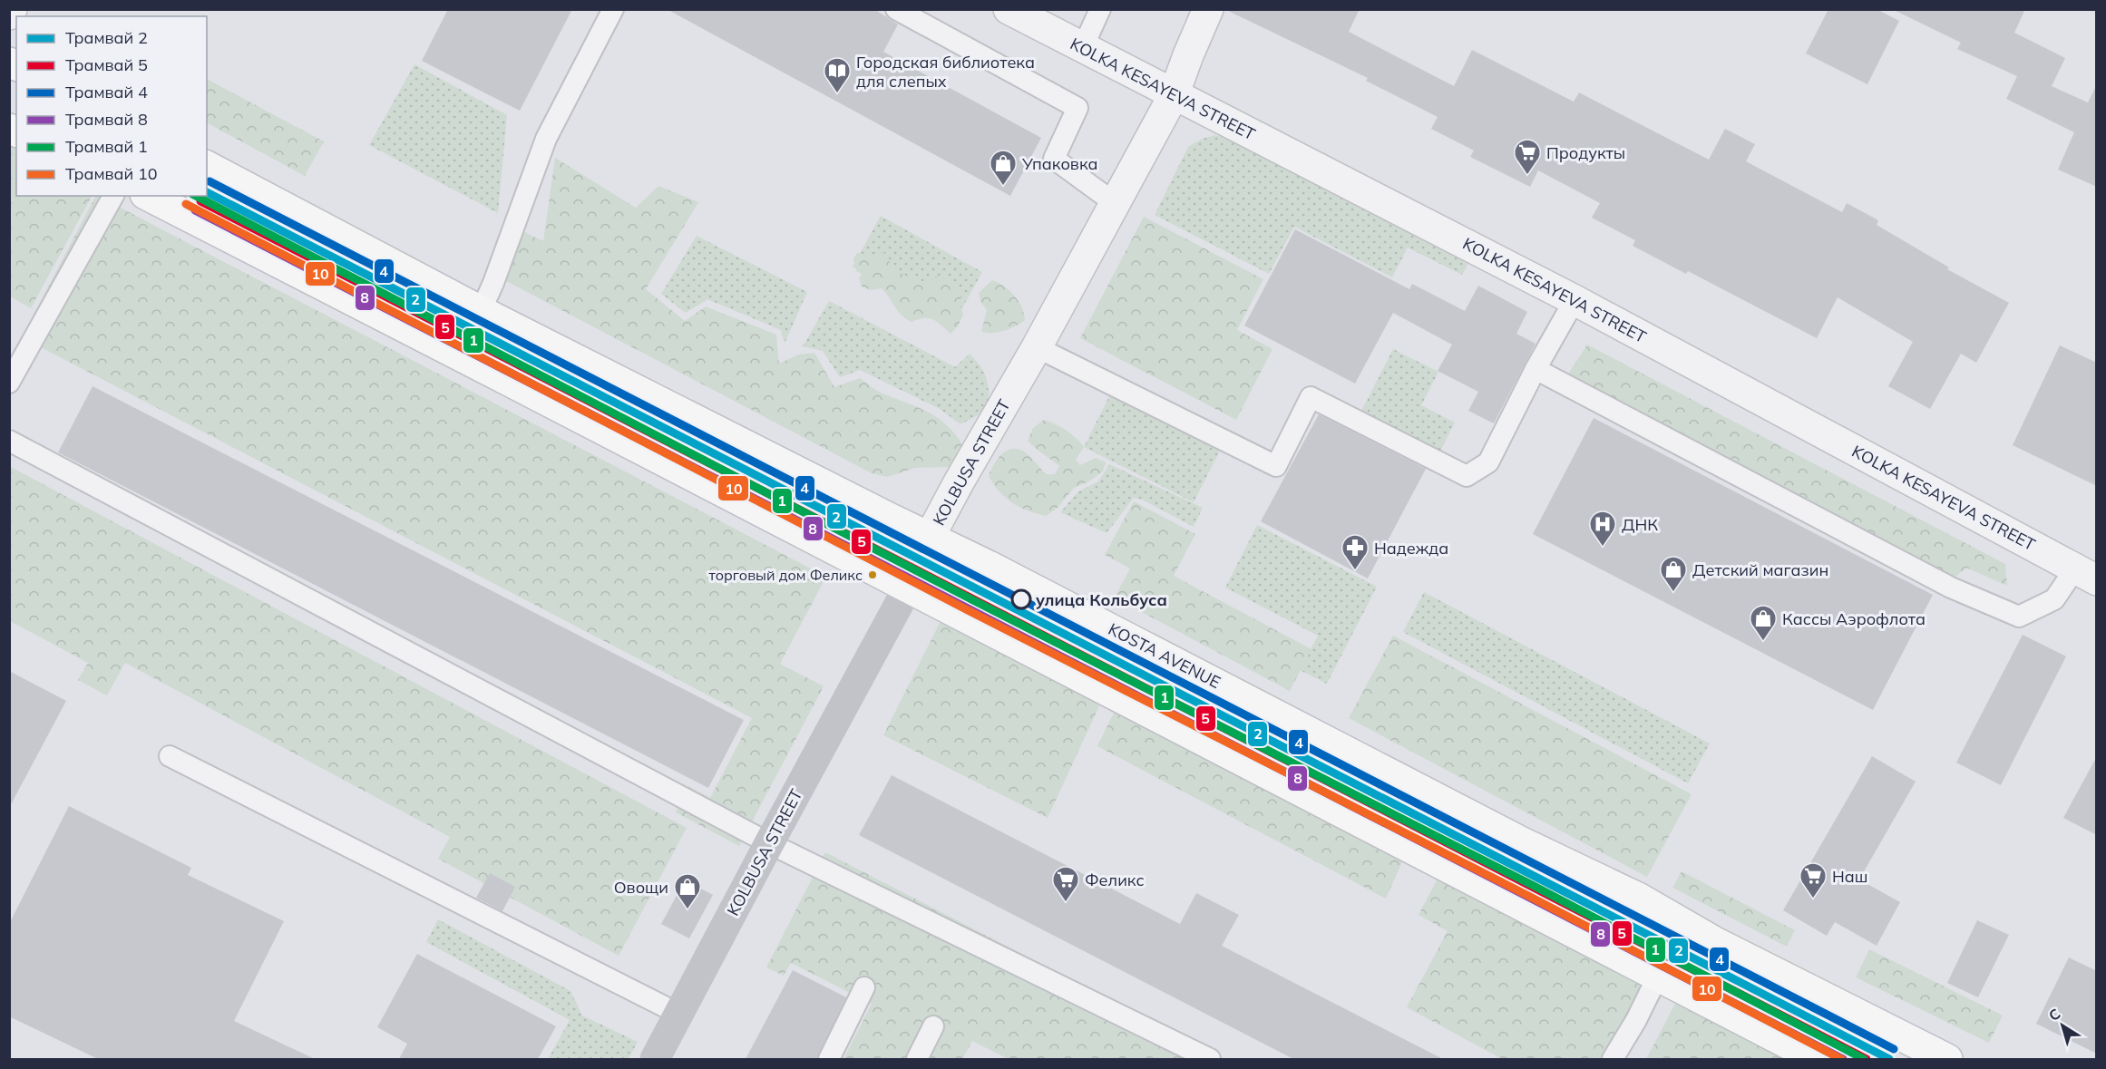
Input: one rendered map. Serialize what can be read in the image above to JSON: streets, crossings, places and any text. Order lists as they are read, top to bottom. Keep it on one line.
{"streets":{"main road":["KOSTA AVENUE"],"street":["KOLKA KESAYEVA STREET","KOLBUSA STREET"]},"crossings":[["KOLKA KESAYEVA STREET","KOLBUSA STREET"],["KOLBUSA STREET","KOSTA AVENUE"]],"places":{"library":["Городская библиотека для слепых"],"supermarket":["Продукты","Наш","Феликс"],"shop":["Упаковка","Детский магазин","Кассы Аэрофлота","Овощи"],"hospital":["ДНК"],"pharmacy":["Надежда"],"other":["торговый дом Феликс","улица Кольбуса"]},"lines":["tram line 4","tram line 2","tram line 1","tram line 5","tram line 10","tram line 8"],"legend":["Трамвай 2","Трамвай 5","Трамвай 4","Трамвай 8","Трамвай 1","Трамвай 10"],"north":"top left"}
